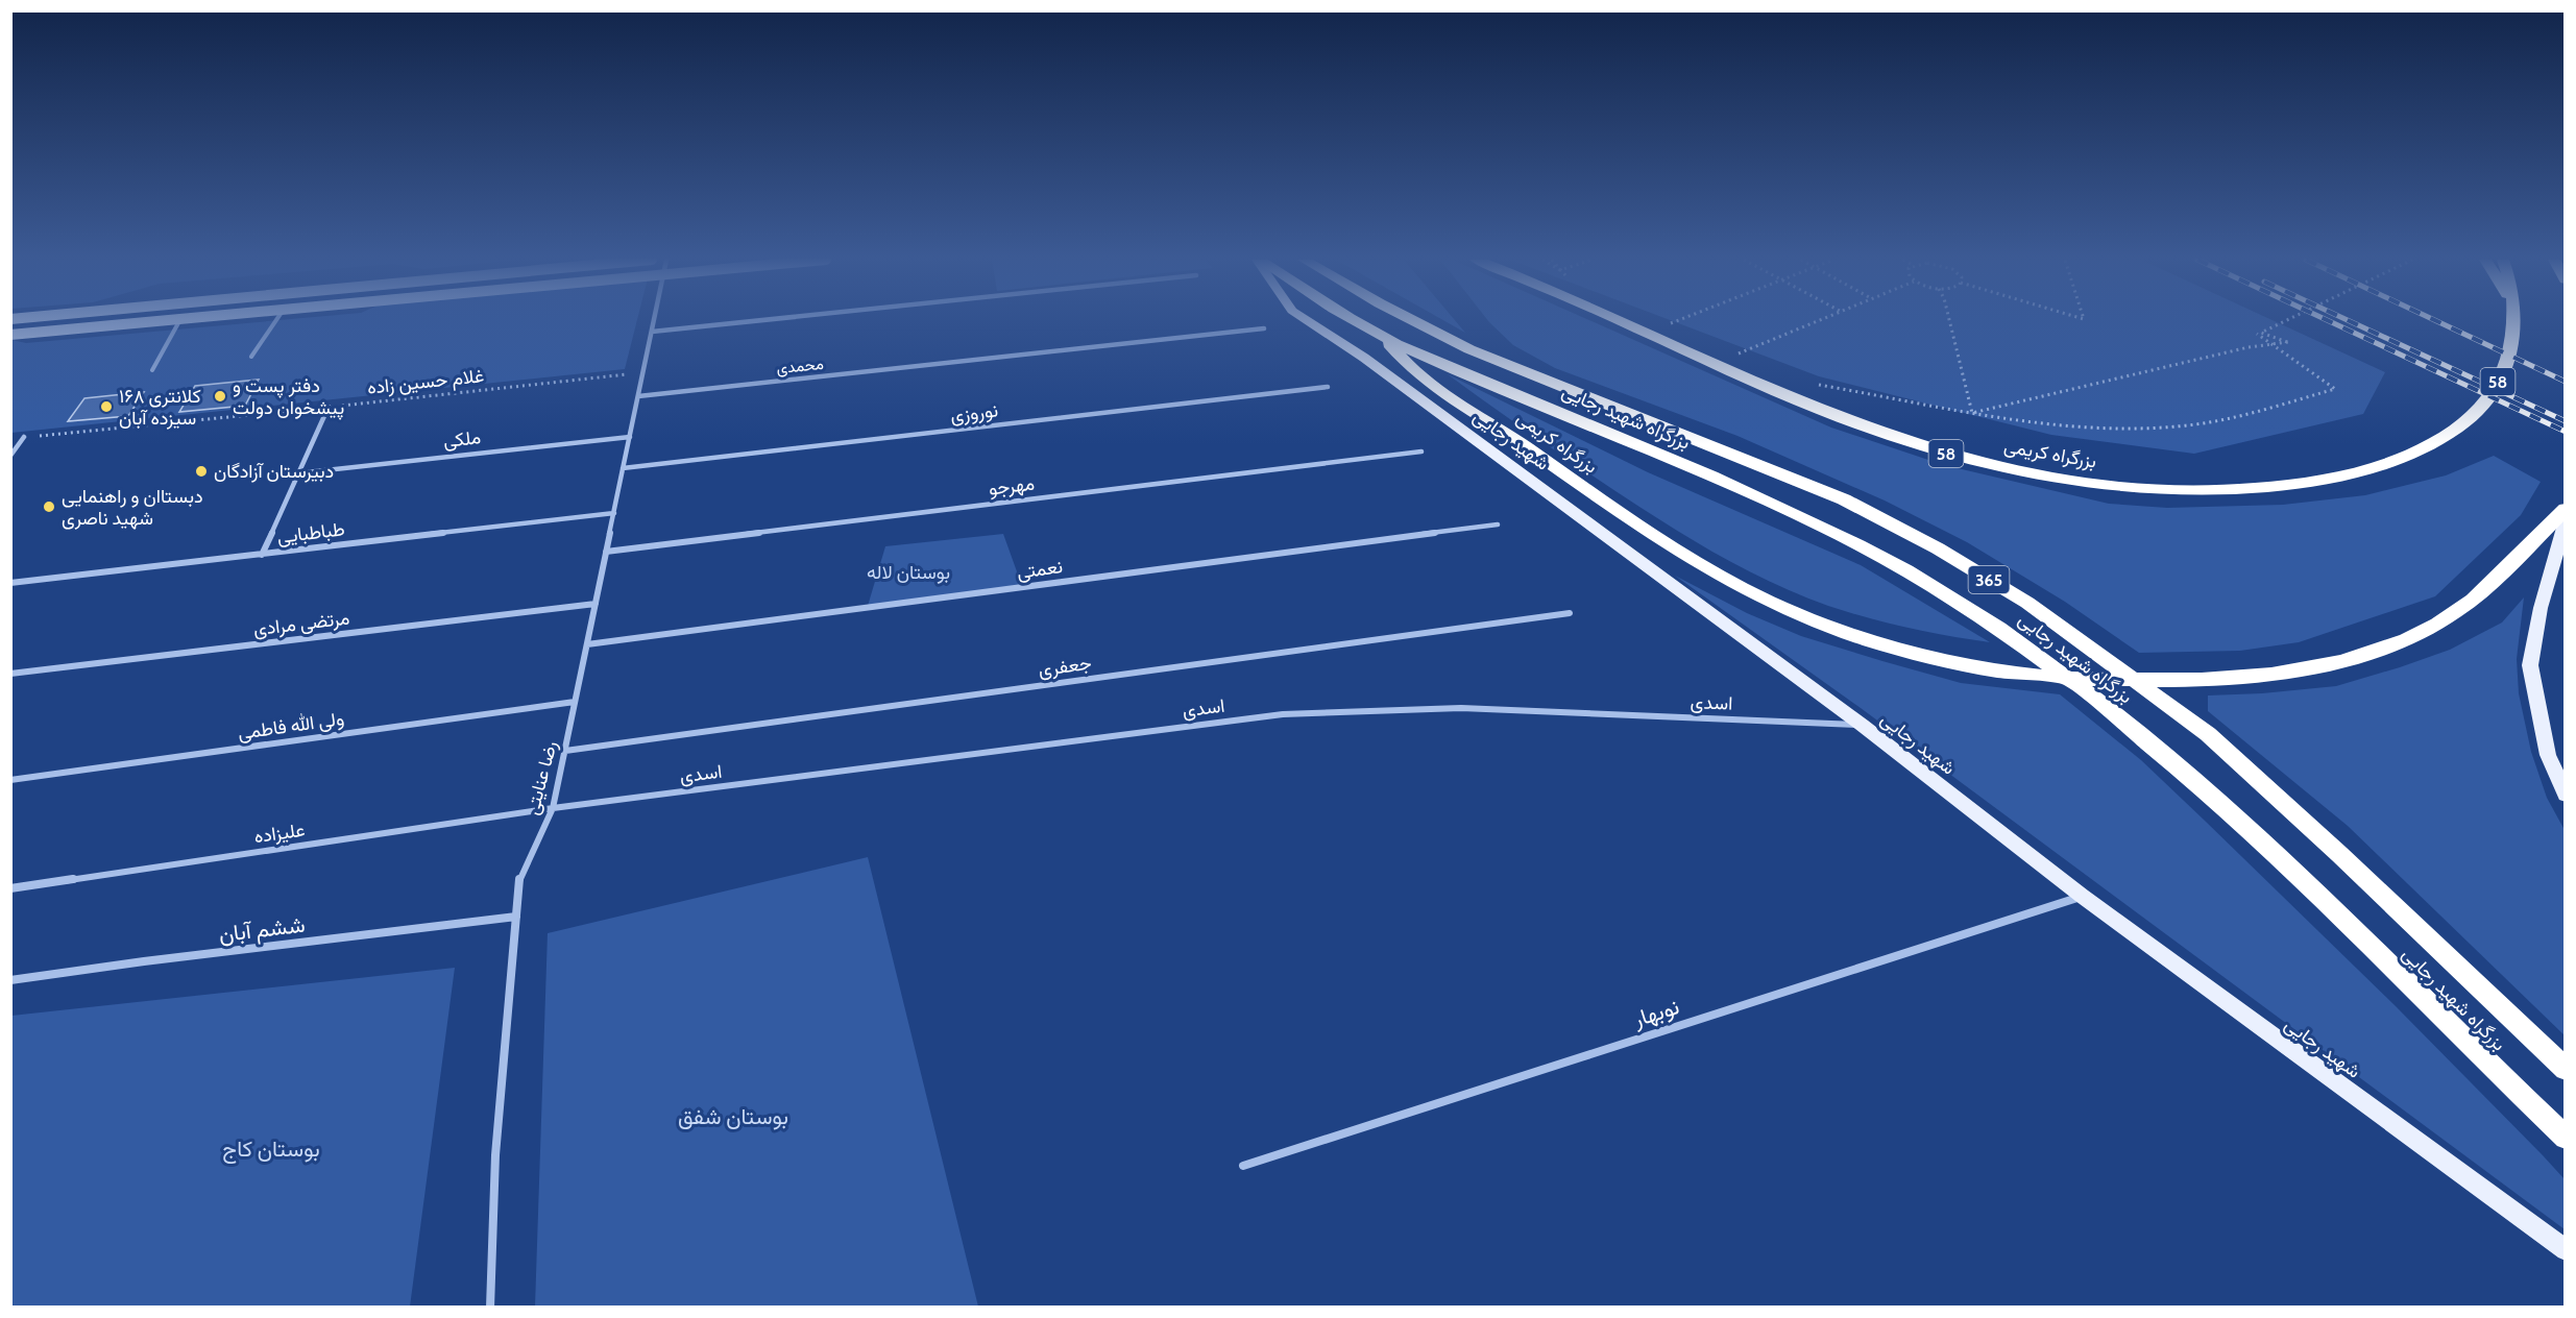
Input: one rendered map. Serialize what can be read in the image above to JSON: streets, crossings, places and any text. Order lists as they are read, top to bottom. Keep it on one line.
{"streets":{"highway":["58","بزرگراه شهید رجایی","بزرگراه کریمی","365"],"main road":["شهید رجایی"],"street":["محمدی","نوروزی","ملکی","مهرجو","طباطبایی","نعمتی","مرتضی مرادی","جعفری","اسدی","ولی الله فاطمی","رضا عنایتی","علیزاده","ششم آبان","نوبهار"],"path":["غلام حسین زاده"]},"crossings":[["محمدی","رضا عنایتی"],["غلام حسین زاده","رضا عنایتی"],["نوروزی","رضا عنایتی"],["بزرگراه شهید رجایی","بزرگراه کریمی"],["ملکی","رضا عنایتی"],["شهید رجایی","اسدی"],["شهید رجایی","نوبهار"],["مهرجو","رضا عنایتی"],["طباطبایی","رضا عنایتی"],["نعمتی","رضا عنایتی"],["مرتضی مرادی","رضا عنایتی"],["جعفری","رضا عنایتی"],["اسدی","رضا عنایتی"],["اسدی","علیزاده"],["ولی الله فاطمی","رضا عنایتی"],["رضا عنایتی","علیزاده"],["رضا عنایتی","ششم آبان"]],"parks":["بوستان لاله","بوستان شفق","بوستان کاج"],"places":["دفتر پست و پیشخوان دولت","کلانتری ۱۶۸ سیزده آبان","دبیرستان آزادگان","دبستاان و راهنمایی شهید ناصری"]}
